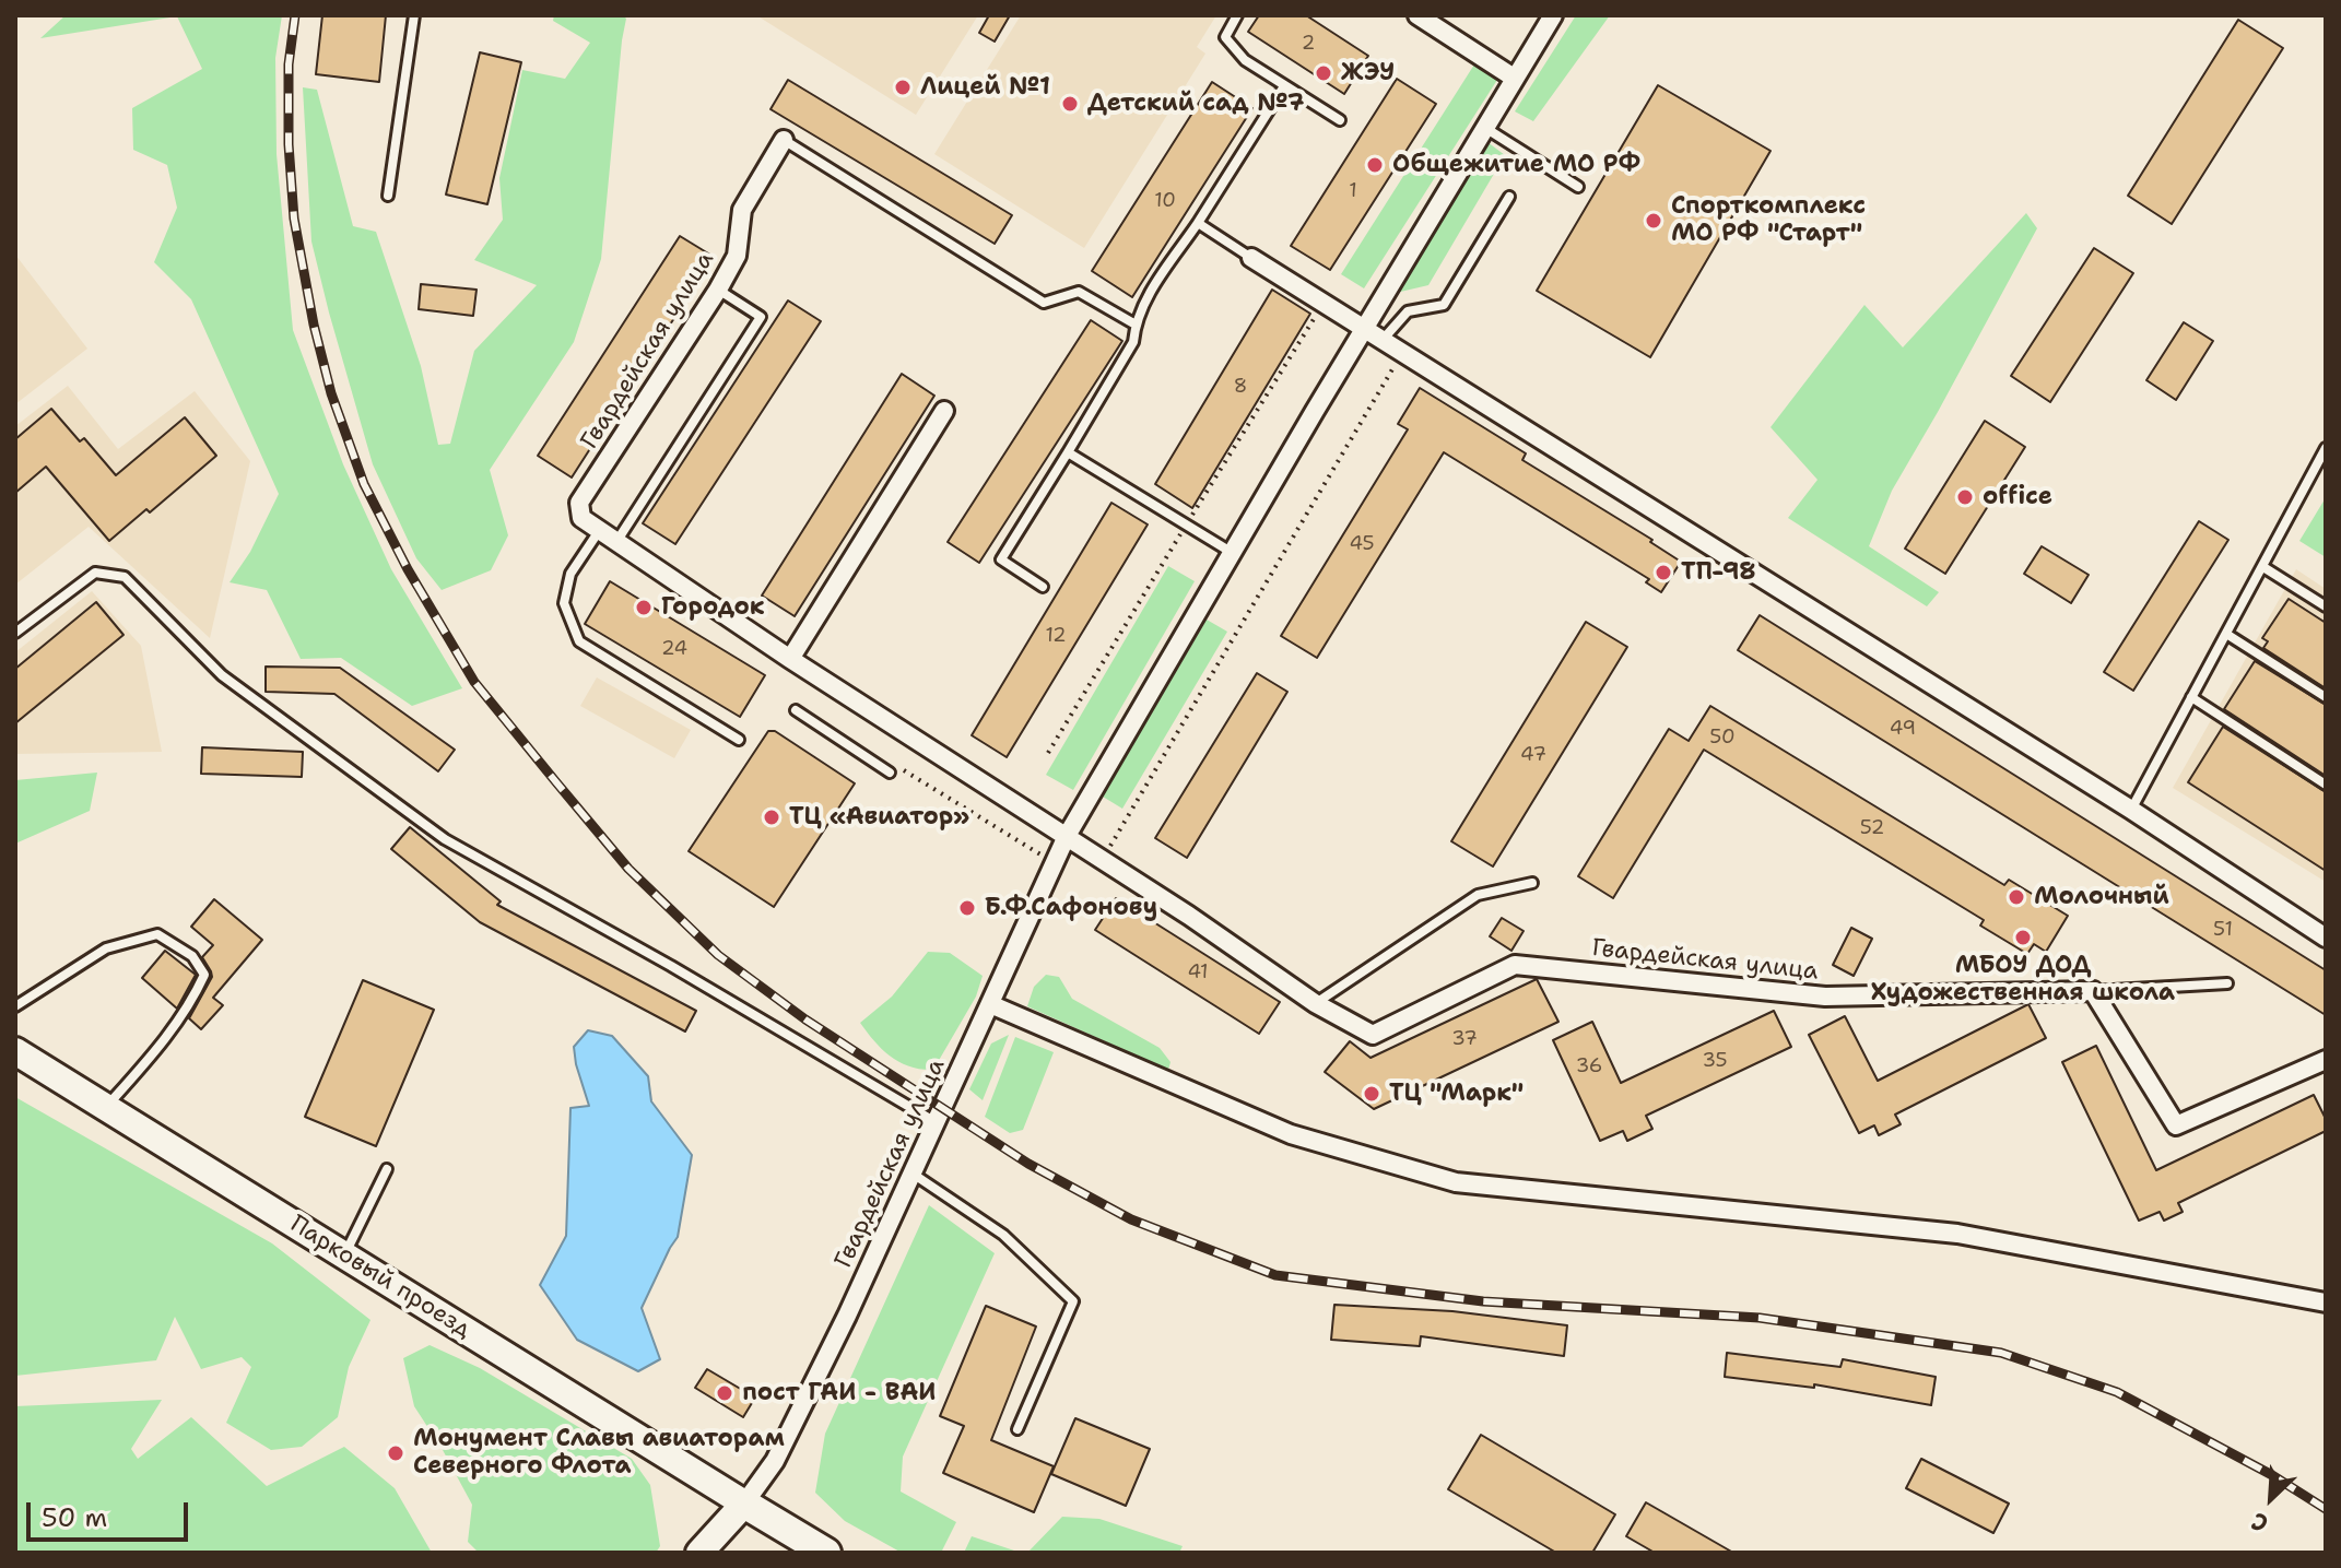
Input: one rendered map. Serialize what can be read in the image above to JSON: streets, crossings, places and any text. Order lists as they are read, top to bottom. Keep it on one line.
{"streets":{"main road":["Парковый проезд"],"street":["Гвардейская улица"]},"crossings":[["Гвардейская улица","Парковый проезд"]],"places":["ЖЭУ","Лицей №1","Детский сад №7","Общежитие МО РФ","Спорткомплекс МО РФ \"Старт\"","office","ТП-98","Городок","ТЦ «Авиатор»","Молочный","Б.Ф.Сафонову","МБОУ ДОД Художественная школа","ТЦ \"Марк\"","пост ГАИ - ВАИ","Монумент Славы авиаторам Северного Флота"],"house_numbers":["2","1","10","8","45","12","24","49","50","47","52","51","41","37","35","36"],"scale_bar":"50 m","north":"bottom left"}
